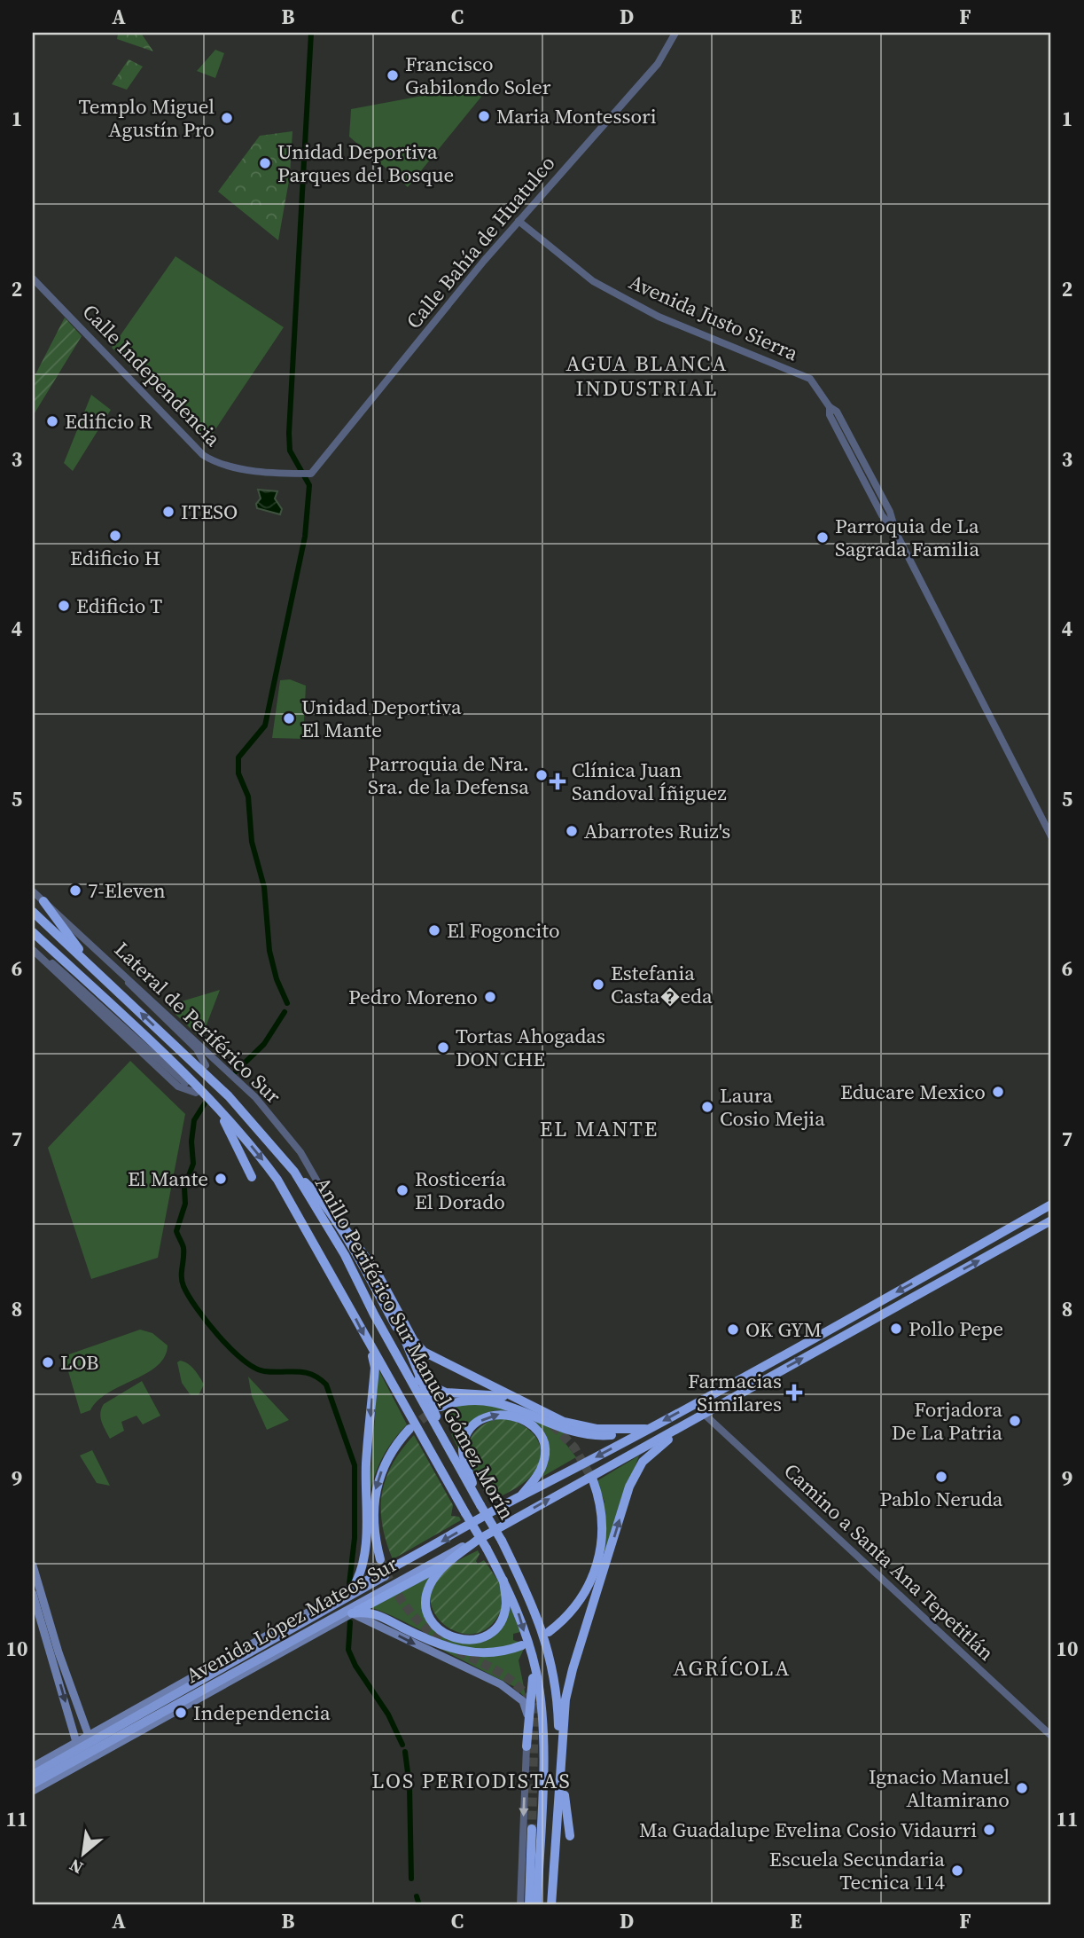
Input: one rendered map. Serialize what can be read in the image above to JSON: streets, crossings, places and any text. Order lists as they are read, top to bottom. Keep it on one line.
{"streets":{"highway":["Anillo Periférico Sur Manuel Gómez Morín","Avenida López Mateos Sur"],"street":["Calle Bahía de Huatulco","Avenida Justo Sierra","Calle Independencia","Lateral de Periférico Sur","Camino a Santa Ana Tepetitlán"]},"crossings":[["Calle Bahía de Huatulco","Avenida Justo Sierra"],["Calle Bahía de Huatulco","Calle Independencia"]],"districts":["AGUA BLANCA INDUSTRIAL","EL MANTE","AGRÍCOLA","LOS PERIODISTAS"],"places":{"other":["Francisco Gabilondo Soler","Maria Montessori","Templo Miguel Agustín Pro","Unidad Deportiva Parques del Bosque","Edificio R","ITESO","Edificio H","Parroquia de La Sagrada Familia","Edificio T","Unidad Deportiva El Mante","Parroquia de Nra. Sra. de la Defensa","Abarrotes Ruiz's","7-Eleven","El Fogoncito","Estefania Casta�eda","Pedro Moreno","Tortas Ahogadas DON CHE","Educare Mexico","Laura Cosio Mejia","El Mante","Rosticería El Dorado","Pollo Pepe","OK GYM","LOB","Forjadora De La Patria","Pablo Neruda","Independencia","Ignacio Manuel Altamirano","Ma Guadalupe Evelina Cosio Vidaurri","Escuela Secundaria Tecnica 114"],"health":["Clínica Juan Sandoval Íñiguez","Farmacias Similares"]},"north":"bottom left","grid":{"columns":["A","B","C","D","E","F"],"rows":["1","2","3","4","5","6","7","8","9","10","11"]}}
